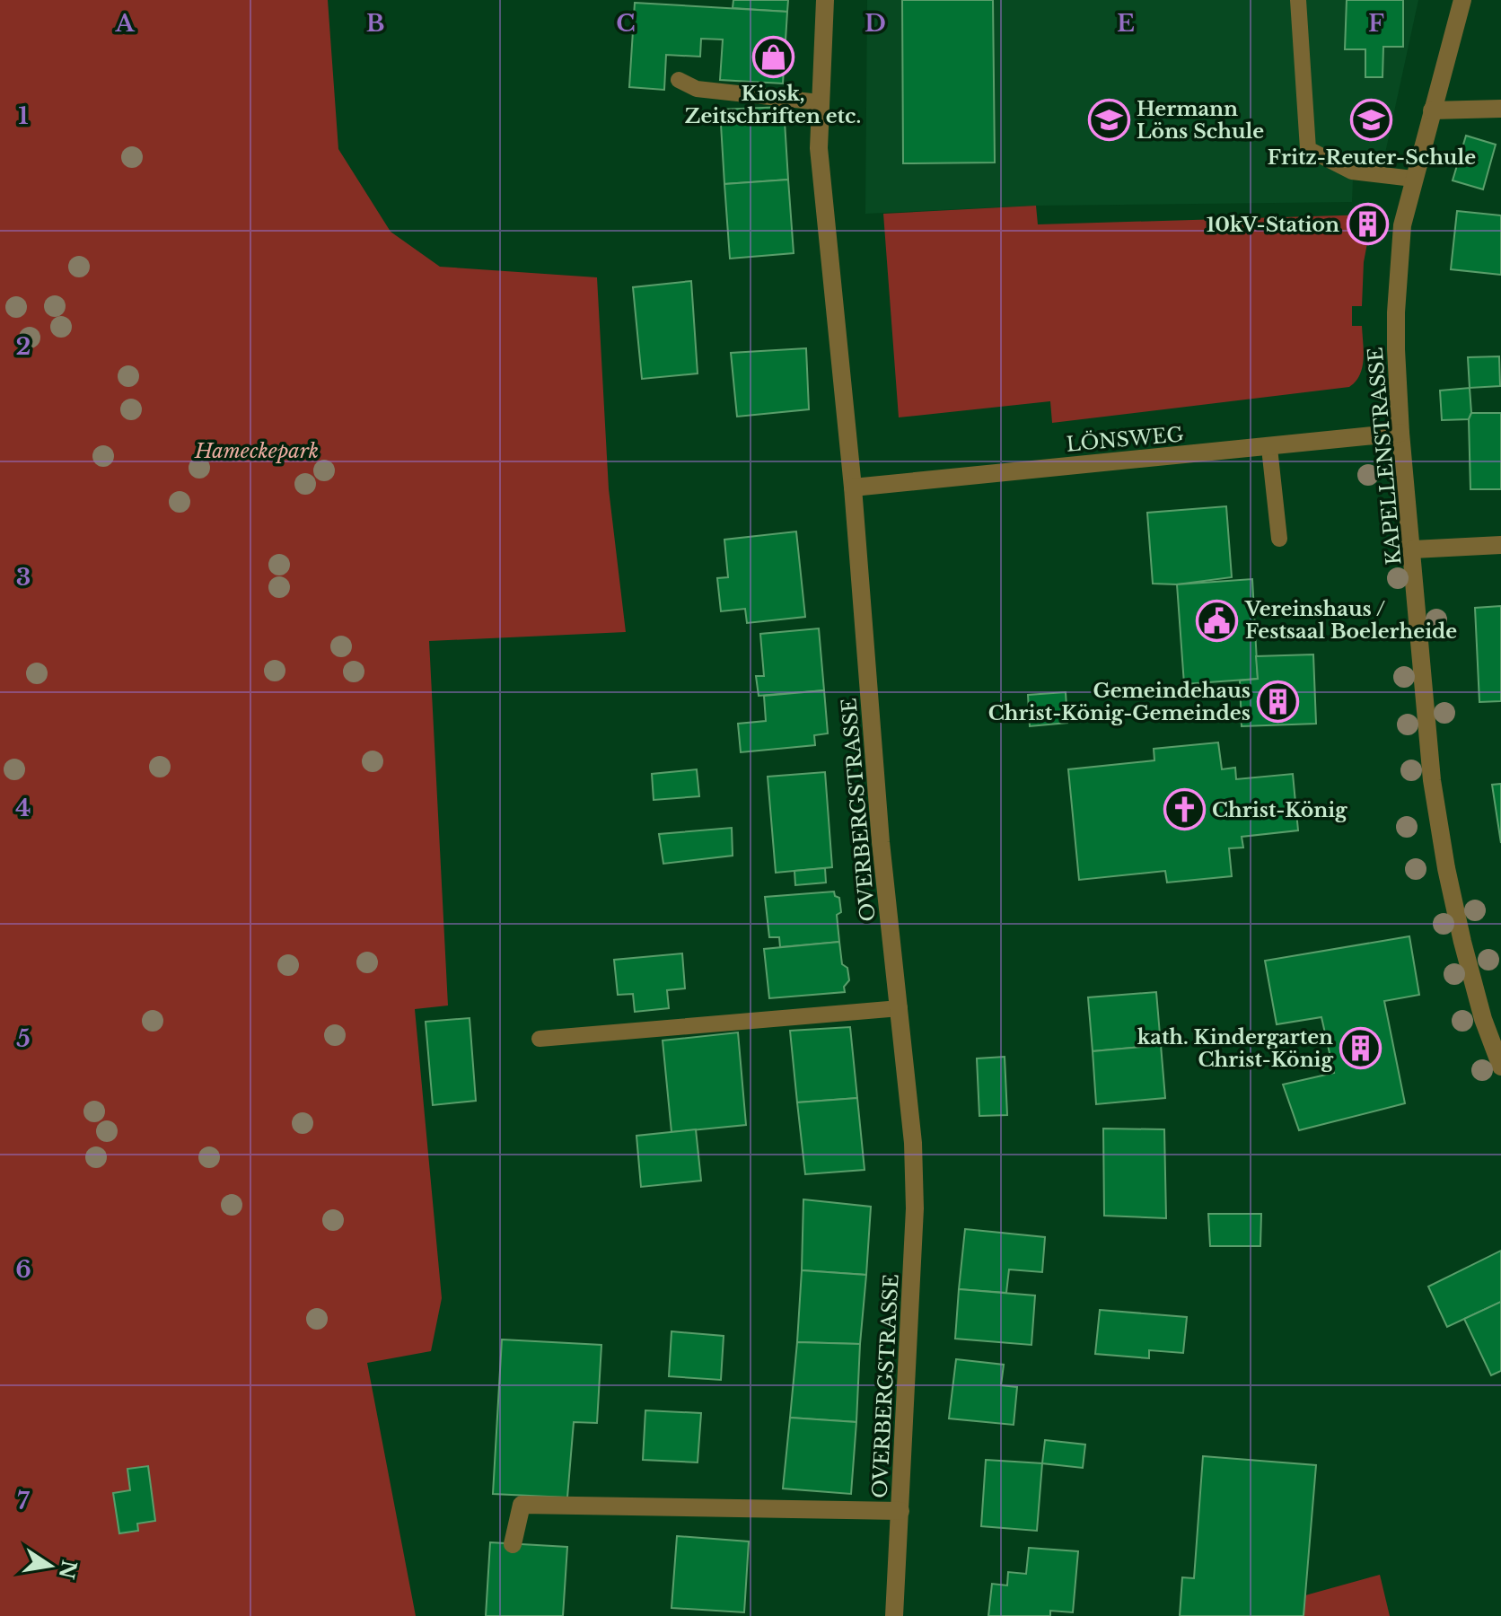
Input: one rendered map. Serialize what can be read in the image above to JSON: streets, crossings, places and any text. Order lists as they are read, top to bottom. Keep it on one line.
{"streets":{"street":["LÖNSWEG","KAPELLENSTRASSE","OVERBERGSTRASSE"]},"crossings":[["LÖNSWEG","KAPELLENSTRASSE"],["LÖNSWEG","OVERBERGSTRASSE"]],"parks":["Hameckepark"],"places":{"shop":["Kiosk, Zeitschriften etc."],"school or university":["Hermann Löns Schule","Fritz-Reuter-Schule"],"building":["10kV-Station","Gemeindehaus Christ-König-Gemeindes","kath. Kindergarten Christ-König"],"public building":["Vereinshaus / Festsaal Boelerheide"],"church":["Christ-König"]},"north":"right","grid":{"columns":["A","B","C","D","E","F"],"rows":["1","2","3","4","5","6","7"]}}
